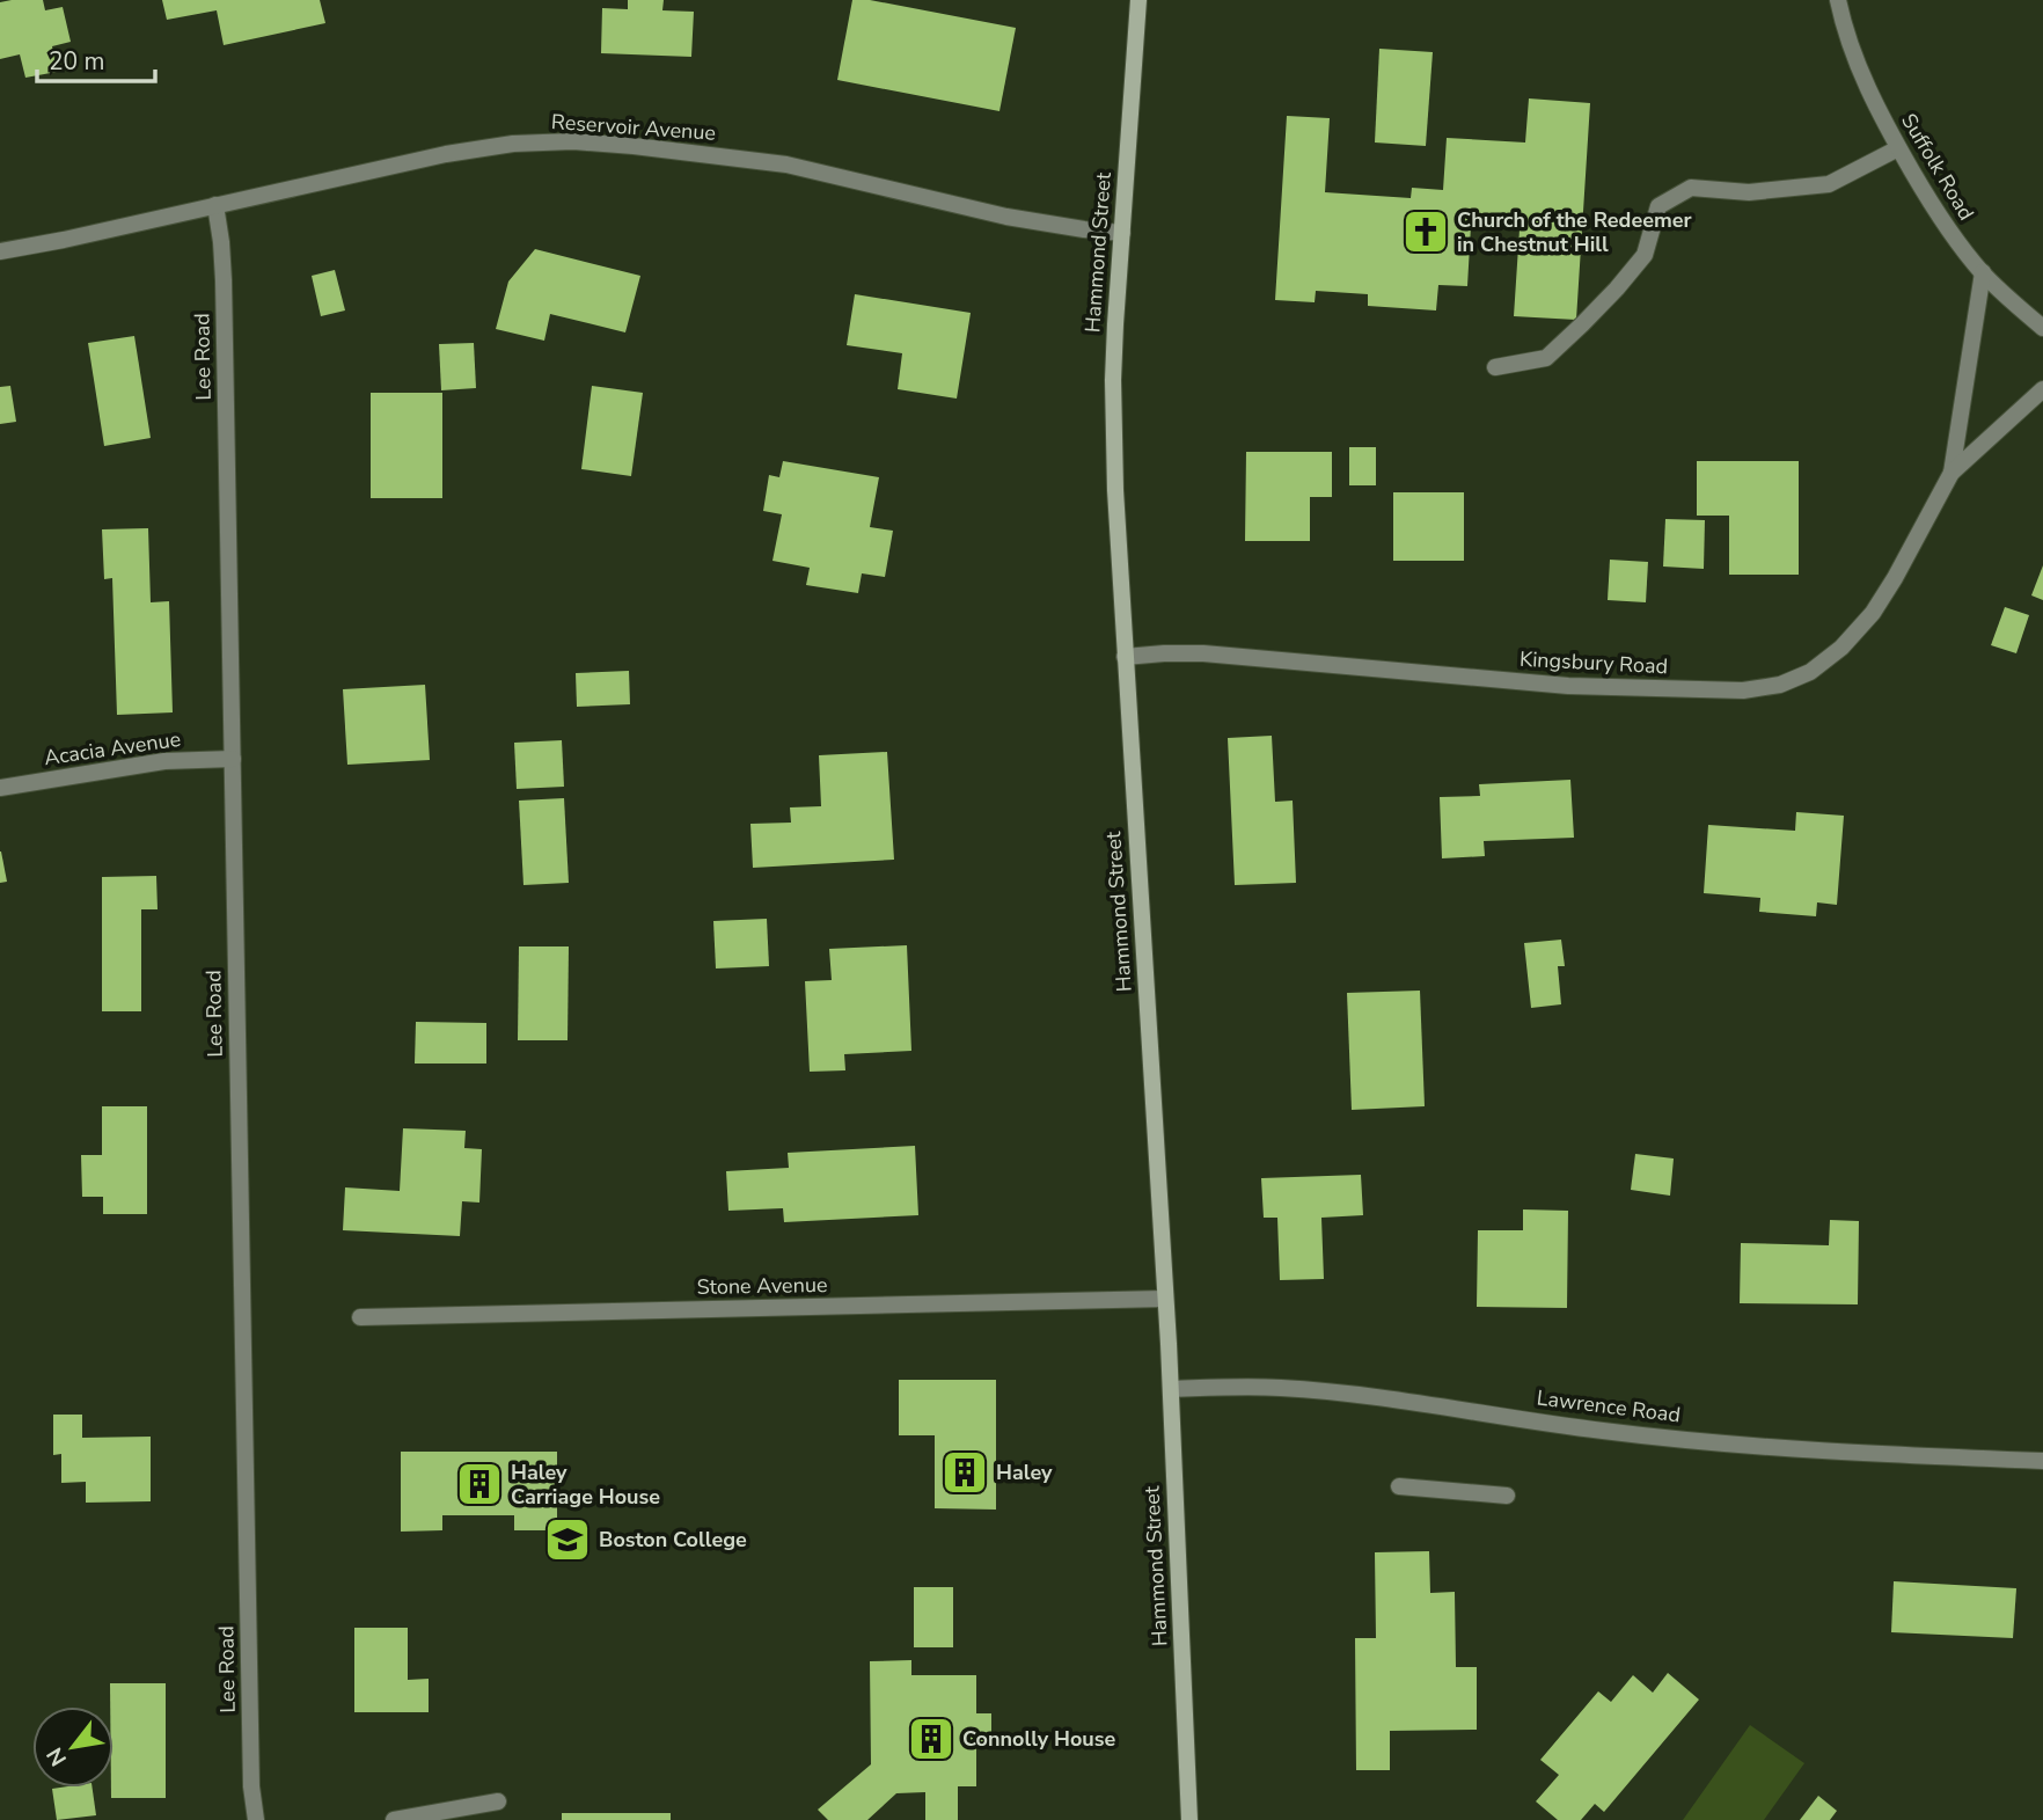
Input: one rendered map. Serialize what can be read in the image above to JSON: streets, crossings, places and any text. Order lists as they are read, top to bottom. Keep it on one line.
{"streets":{"street":["Reservoir Avenue","Suffolk Road","Hammond Street","Lee Road","Kingsbury Road","Acacia Avenue","Stone Avenue","Lawrence Road"]},"crossings":[["Reservoir Avenue","Hammond Street"],["Reservoir Avenue","Lee Road"],["Suffolk Road","Kingsbury Road"],["Hammond Street","Kingsbury Road"],["Hammond Street","Stone Avenue"],["Hammond Street","Lawrence Road"],["Lee Road","Acacia Avenue"]],"places":{"church":["Church of the Redeemer in Chestnut Hill"],"building":["Haley","Haley Carriage House","Connolly House"],"school or university":["Boston College"]},"scale_bar":"20 m","north":"bottom left"}
